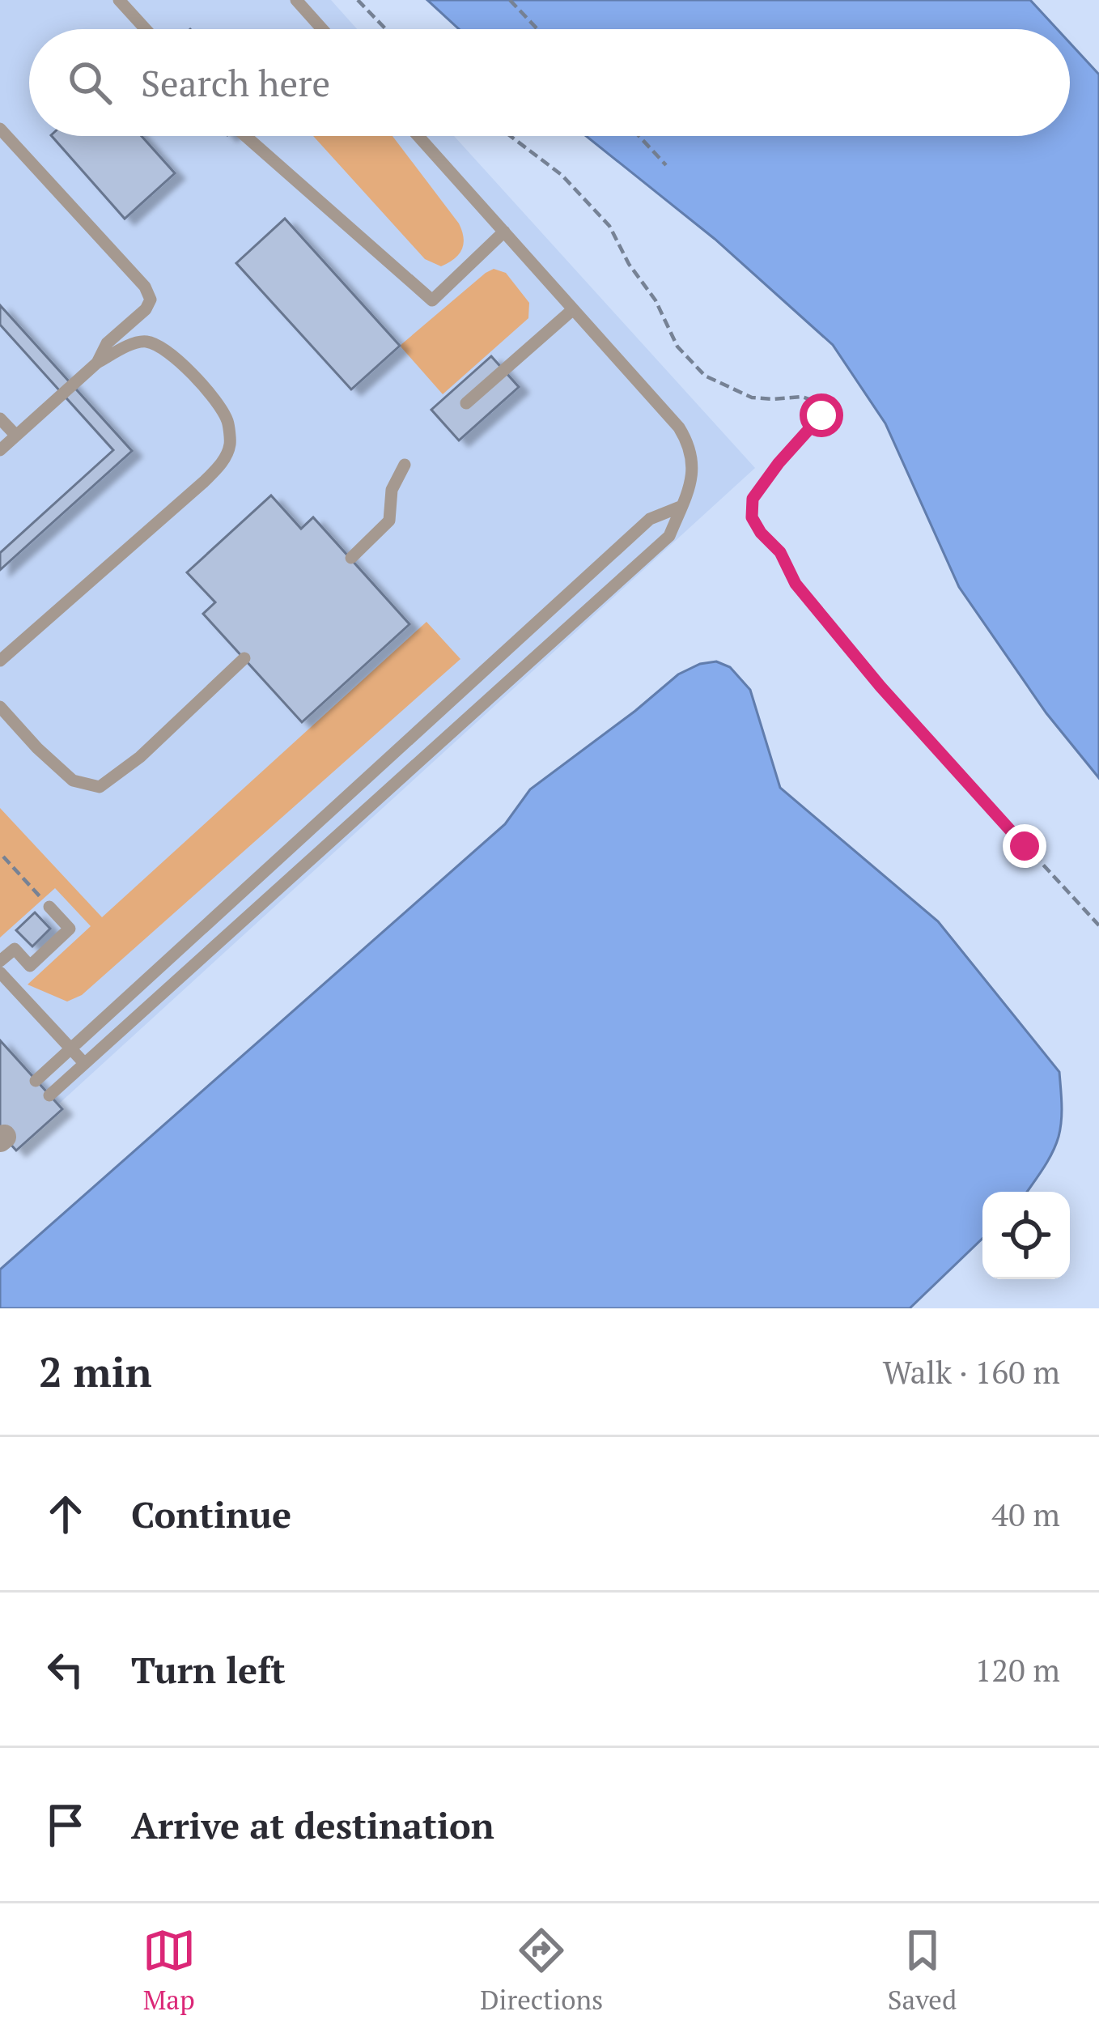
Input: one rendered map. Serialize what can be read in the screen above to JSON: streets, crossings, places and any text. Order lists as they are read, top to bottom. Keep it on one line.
{"page":{"search":"Search here","heading":["2 min","Walk · 160 m"],"list":[["Continue","40 m"],["Turn left","120 m"],"Arrive at destination"],"nav":["Map","Directions","Saved"]}}
